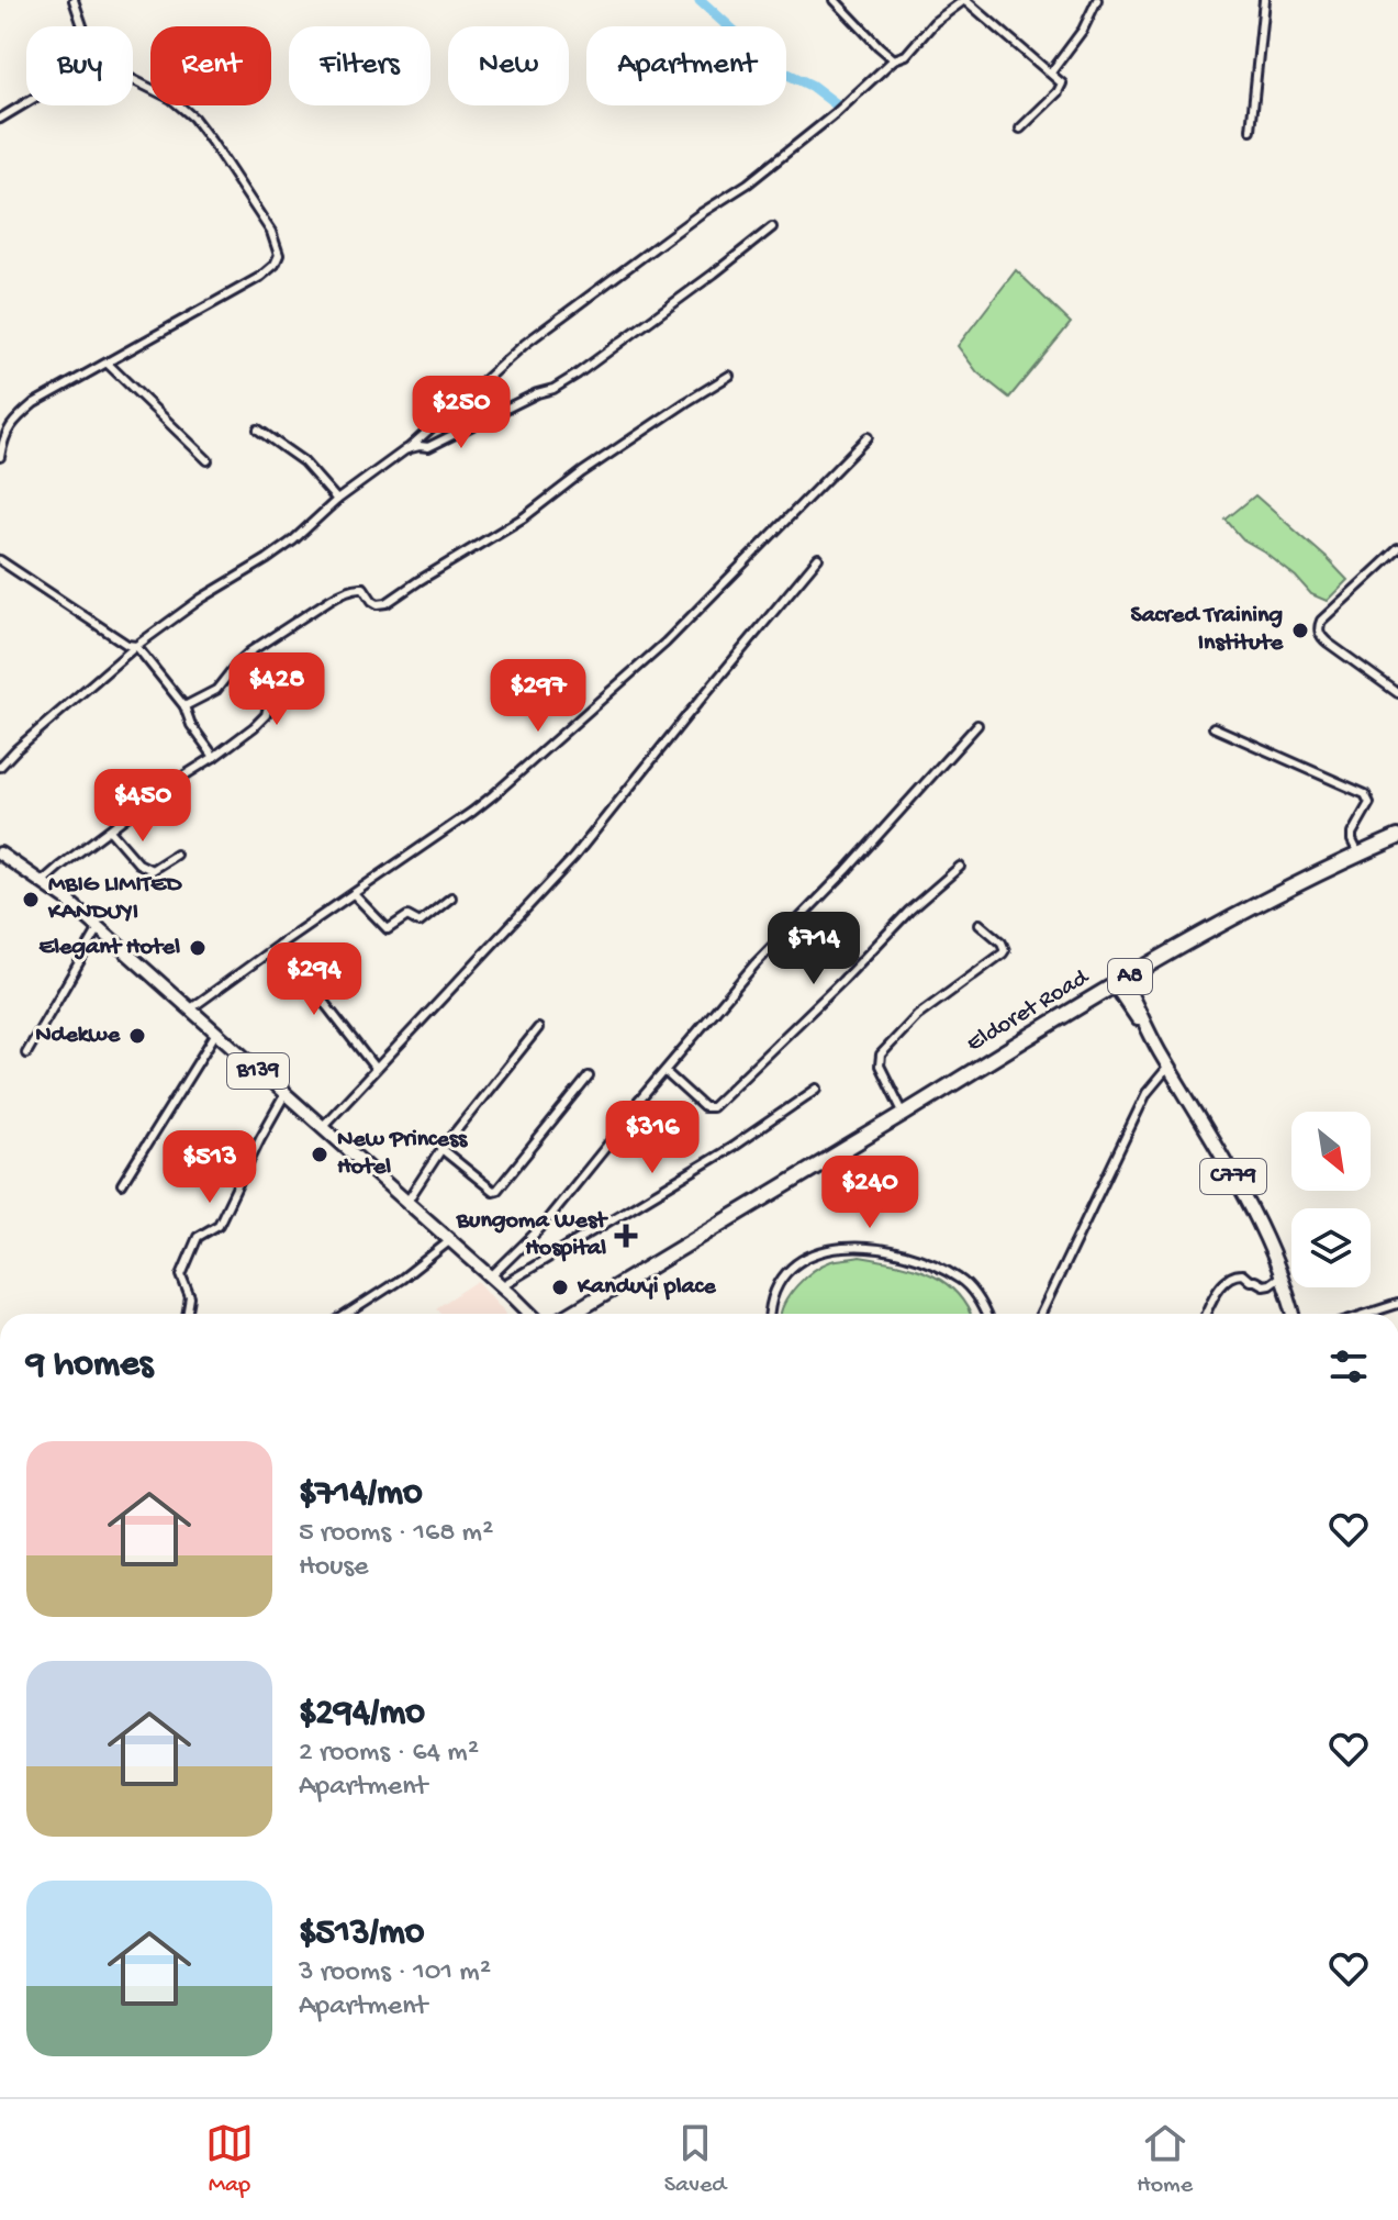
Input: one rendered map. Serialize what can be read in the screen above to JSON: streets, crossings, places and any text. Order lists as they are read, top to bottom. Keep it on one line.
{"streets":{"highway":["A8","Eldoret Road"],"main road":["B139","C779"]},"crossings":[["Eldoret Road","C779"]],"places":{"other":["Sacred Training Institute","MBIG LIMITED KANDUYI","Elegant Hotel","Ndekwe","New Princess Hotel","Kanduyi place"],"health":["Bungoma West Hospital"]},"north":"bottom right","page":{"chip":["Buy","Rent","Filters","New","Apartment"],"price":["$250","$428","$297","$450","$714","$294","$316","$513","$240"],"heading":"9 homes","list":[{"name":"$714/mo","note":"5 rooms · 168 m² · House"},{"name":"$294/mo","note":"2 rooms · 64 m² · Apartment"},{"name":"$513/mo","note":"3 rooms · 101 m² · Apartment"}],"tabs":["Map","Saved","Home"]}}
